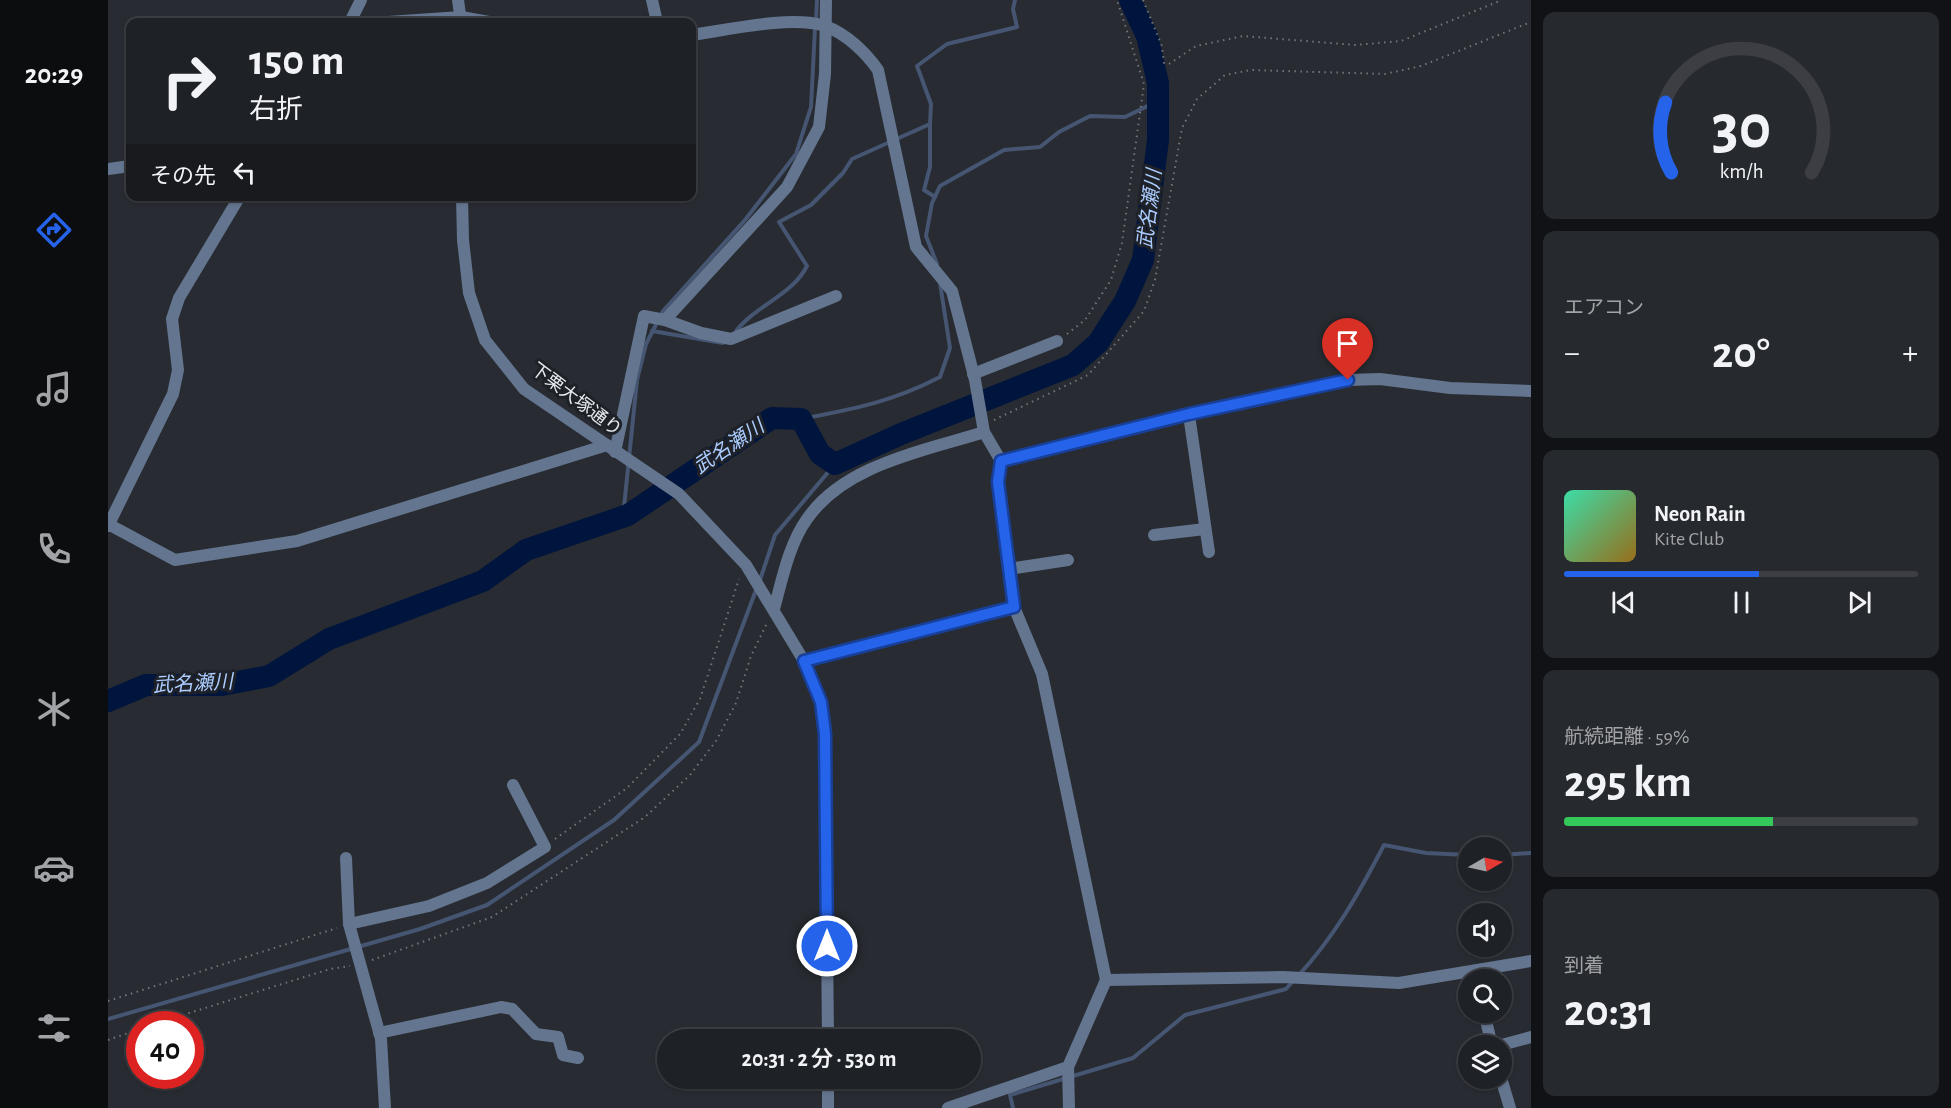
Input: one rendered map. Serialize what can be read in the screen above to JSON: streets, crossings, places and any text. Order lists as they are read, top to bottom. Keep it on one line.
{"streets":{"street":["下栗大塚通り"]},"water":["武名瀬川"],"north":"right","page":{"tabs":"20:29","turn":["150 m","右折"],"then":"その先","tile":["エアコン",["航続距離 · 59%","295 km"],["到着","20:31"]],"heat":["−","20°","+"],"song":["Neon Rain","Kite Club"],"limit":"40","trip":"20:31 · 2 分 · 530 m","gauge":["30","km/h"]}}
